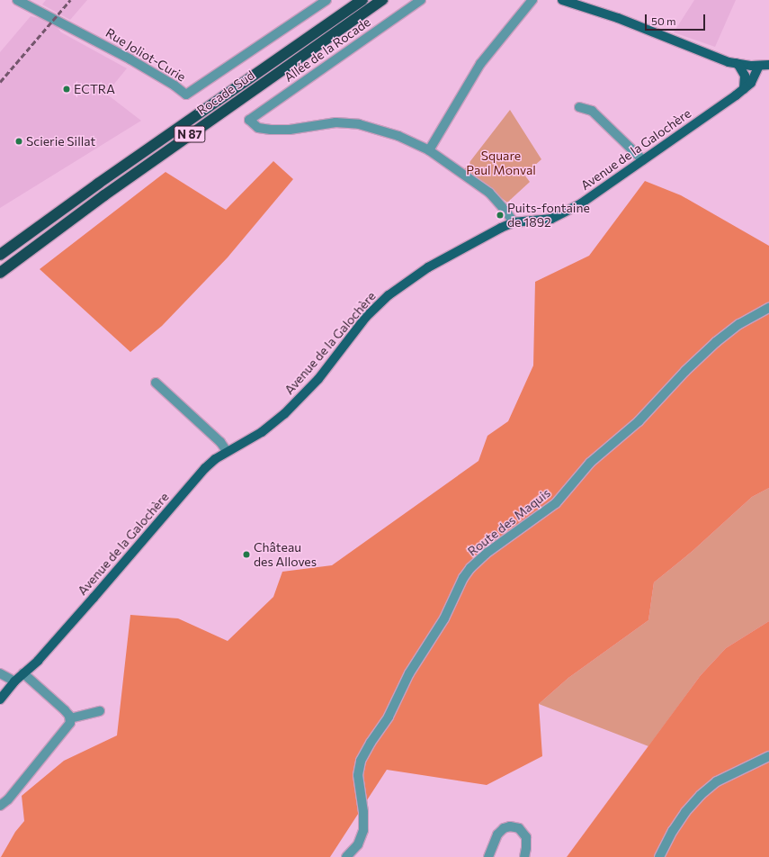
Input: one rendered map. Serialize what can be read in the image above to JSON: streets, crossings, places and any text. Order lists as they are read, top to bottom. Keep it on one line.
{"streets":{"highway":["Rocade Sud","N 87"],"main road":["Avenue de la Galochère"],"street":["Allée de la Rocade","Rue Joliot-Curie","Route des Maquis"]},"parks":["Square Paul Monval"],"places":["ECTRA","Scierie Sillat","Puits-fontaine de 1892","Château des Alloves"],"scale_bar":"50 m"}
